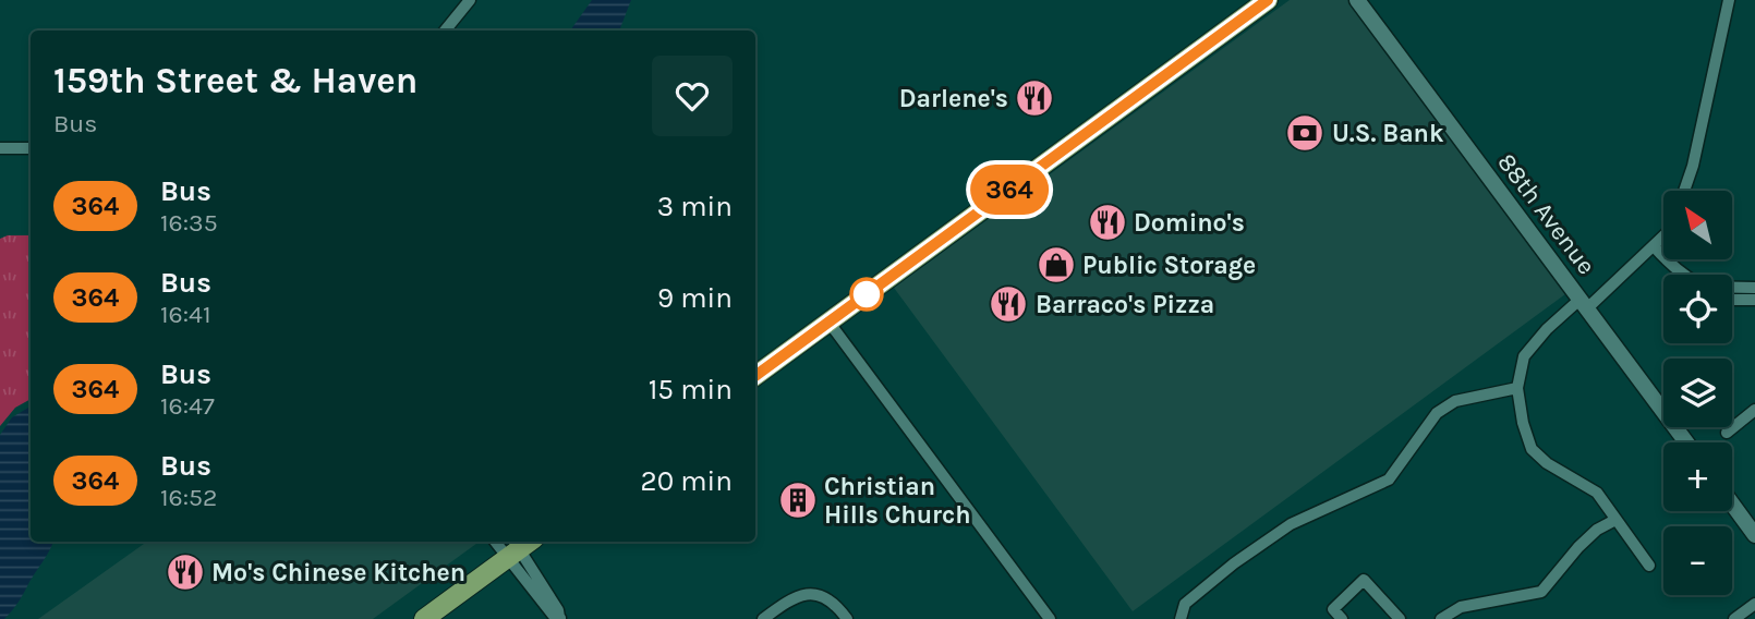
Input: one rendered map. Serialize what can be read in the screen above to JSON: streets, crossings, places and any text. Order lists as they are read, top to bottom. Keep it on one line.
{"streets":{"street":["88th Avenue"]},"places":{"restaurant":["Darlene's","Domino's","Barraco's Pizza","Mo's Chinese Kitchen"],"bank":["U.S. Bank"],"shop":["Public Storage"],"building":["Christian Hills Church"]},"lines":["bus line 364"],"north":"top left","page":{"on_map":"364","heading":["159th Street & Haven","Bus"],"list":[{"mark":"364","name":"Bus","note":"16:35","value":"3 min"},{"mark":"364","name":"Bus","note":"16:41","value":"9 min"},{"mark":"364","name":"Bus","note":"16:47","value":"15 min"},{"mark":"364","name":"Bus","note":"16:52","value":"20 min"}],"map_buttons":["+","−"]}}
